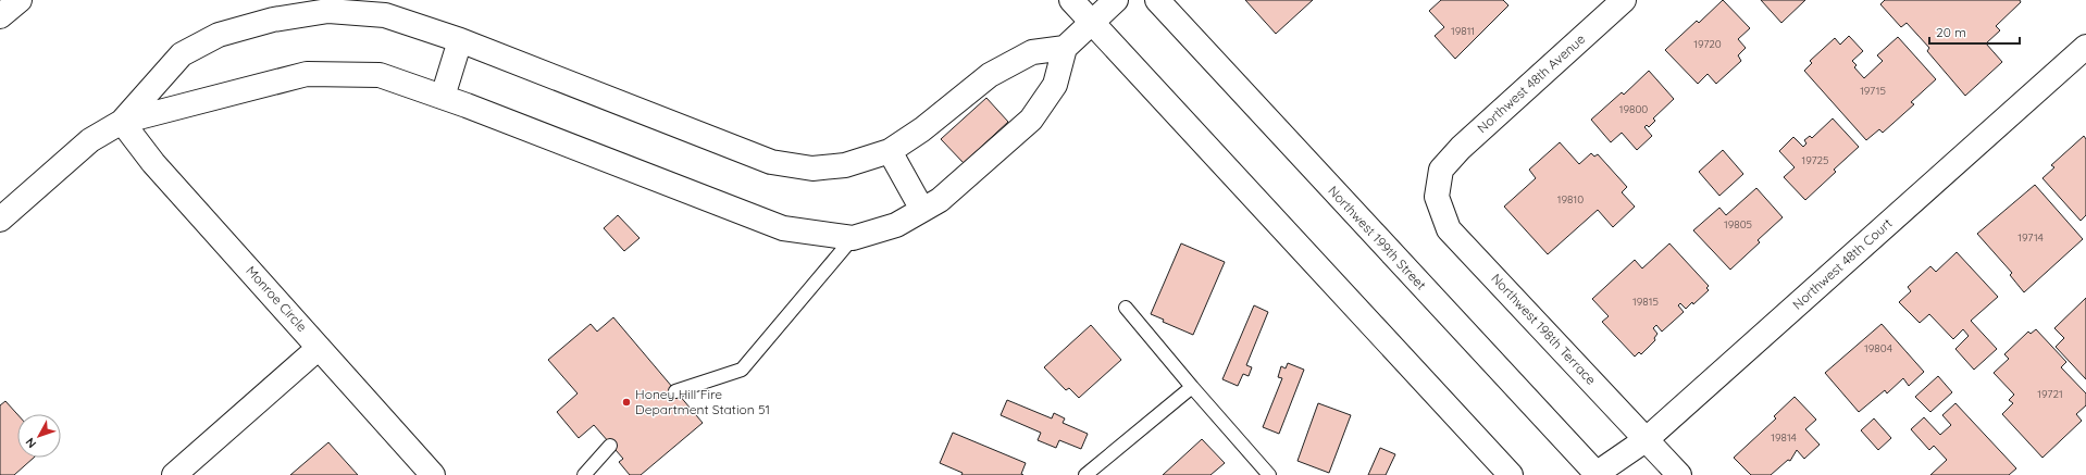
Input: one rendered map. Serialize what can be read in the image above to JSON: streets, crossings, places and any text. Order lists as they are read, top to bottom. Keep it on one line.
{"streets":{"street":["Northwest 48th Avenue","Northwest 199th Street","Northwest 48th Court","Monroe Circle","Northwest 198th Terrace"]},"crossings":[["Northwest 48th Avenue","Northwest 198th Terrace"],["Northwest 199th Street","Northwest 48th Court"],["Northwest 48th Court","Northwest 198th Terrace"]],"places":["Honey Hill Fire Department Station 51"],"house_numbers":["19811","19720","19715","19800","19725","19810","19805","19714","19815","19804","19721","19814"],"scale_bar":"20 m","north":"bottom left"}
